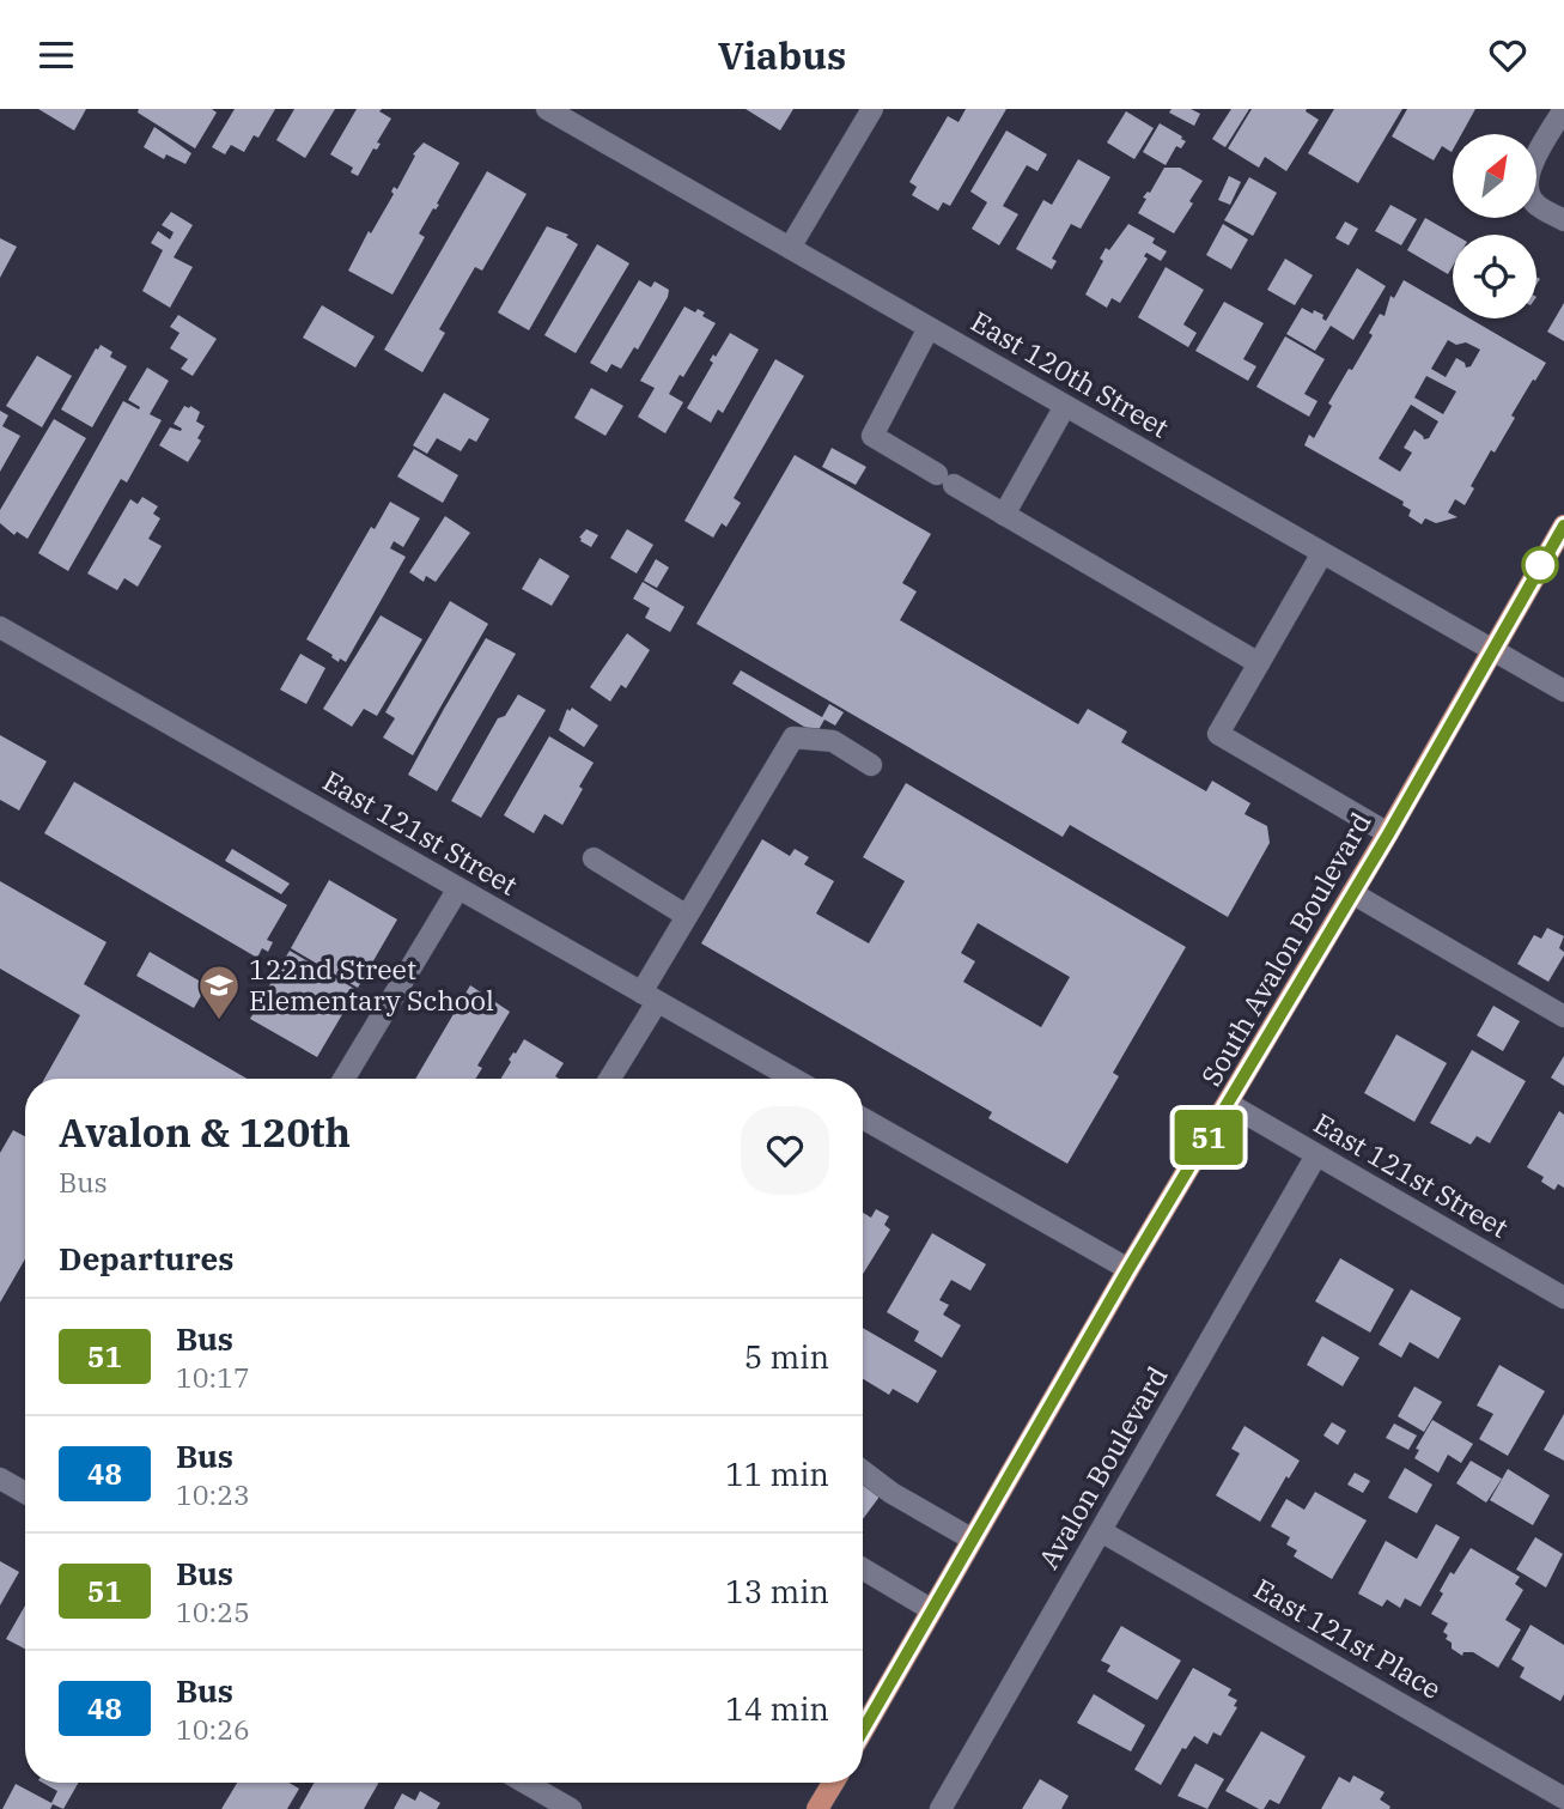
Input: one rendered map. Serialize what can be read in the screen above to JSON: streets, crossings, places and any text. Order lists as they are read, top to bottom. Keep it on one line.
{"streets":{"main road":["South Avalon Boulevard"],"street":["East 120th Street","East 121st Street","Avalon Boulevard","East 121st Place"]},"crossings":[["East 120th Street","South Avalon Boulevard"],["East 121st Street","South Avalon Boulevard"],["East 121st Street","Avalon Boulevard"],["Avalon Boulevard","East 121st Place"]],"places":{"school or university":["122nd Street Elementary School"]},"lines":["bus line 51"],"north":"top right","page":{"header":"Viabus","on_map":"51","heading":[["Avalon & 120th","Bus"],"Departures"],"list":[{"mark":"51","name":"Bus","note":"10:17","value":"5 min"},{"mark":"48","name":"Bus","note":"10:23","value":"11 min"},{"mark":"51","name":"Bus","note":"10:25","value":"13 min"},{"mark":"48","name":"Bus","note":"10:26","value":"14 min"}]}}
